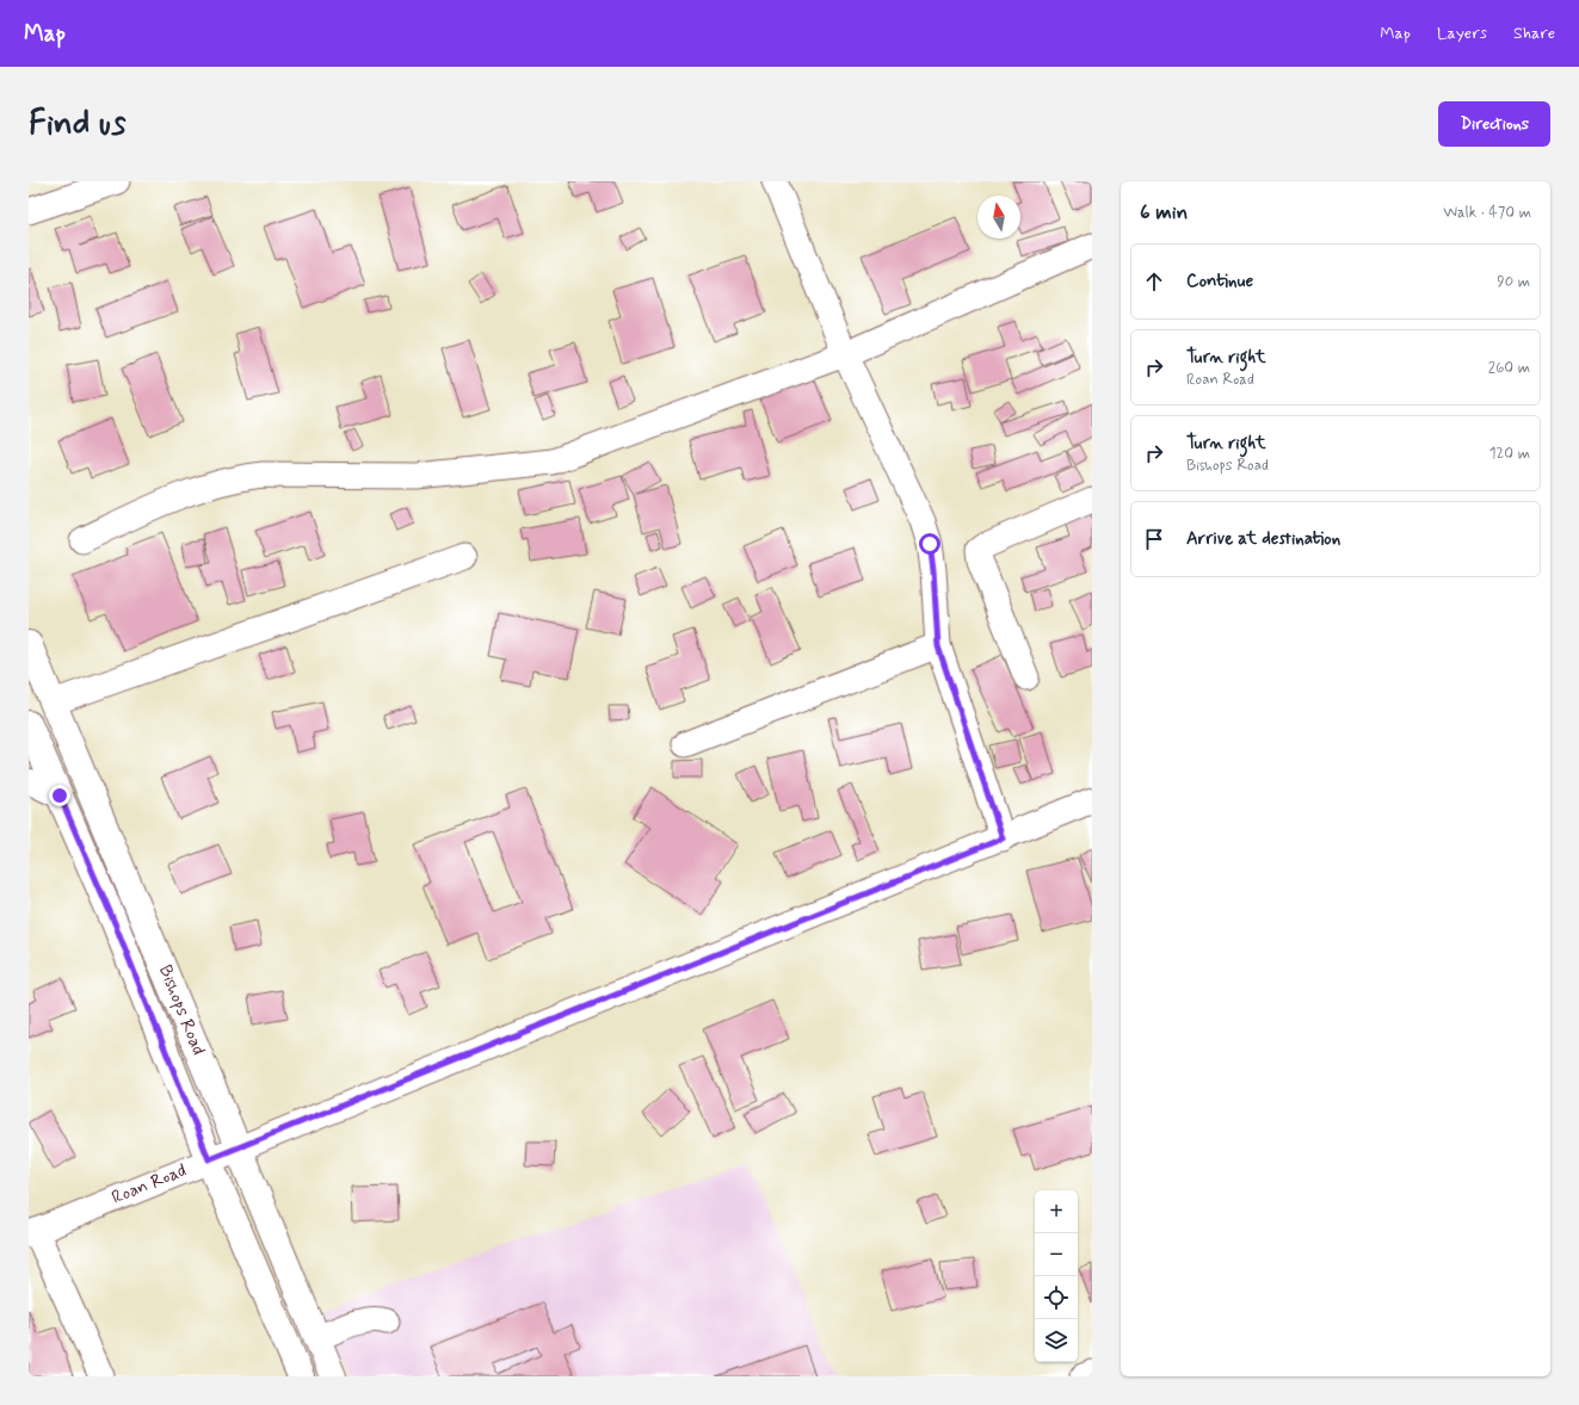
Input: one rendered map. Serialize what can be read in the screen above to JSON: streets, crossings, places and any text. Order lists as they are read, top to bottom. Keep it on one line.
{"streets":{"main road":["Bishops Road"],"street":["Roan Road"]},"crossings":[["Bishops Road","Roan Road"]],"north":"top","page":{"header":"Map","nav":["Map","Layers","Share"],"buttons":"Directions","title":"Find us","heading":["6 min","Walk · 470 m"],"list":[["Continue","90 m"],["Turn right","Roan Road","260 m"],["Turn right","Bishops Road","120 m"],"Arrive at destination"],"map_buttons":["+","−"]}}
